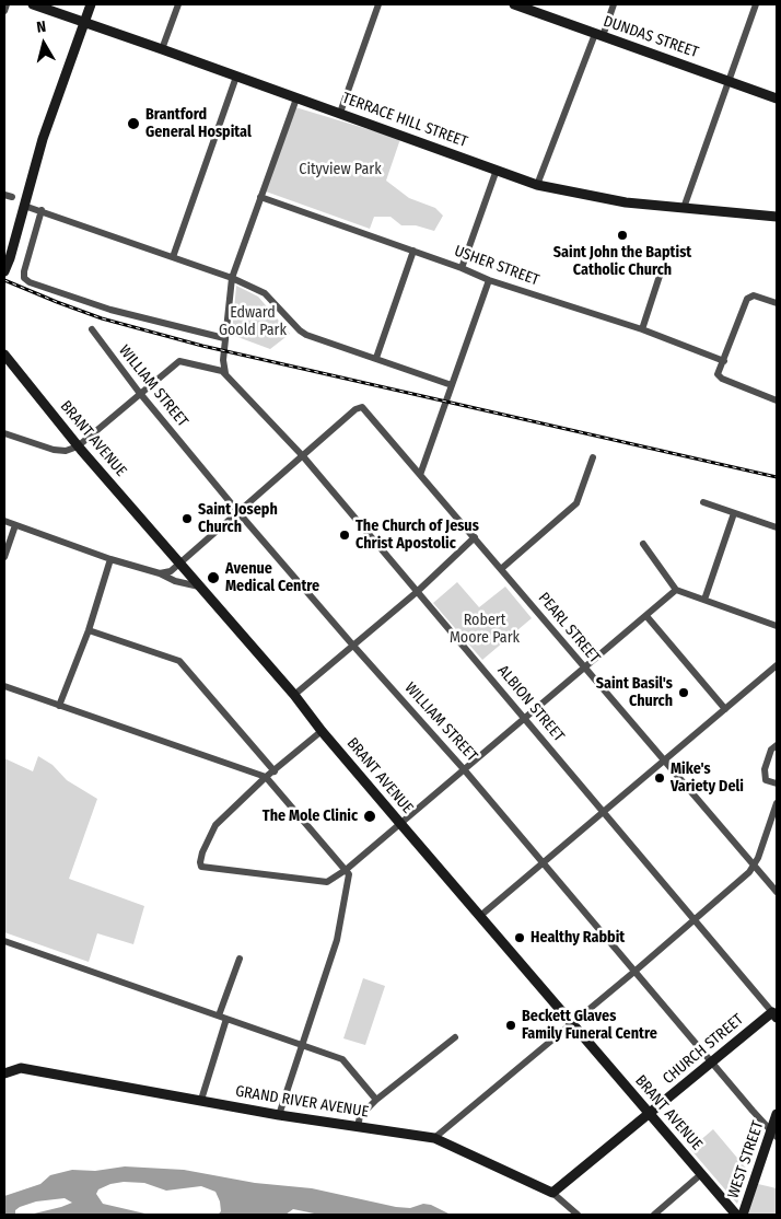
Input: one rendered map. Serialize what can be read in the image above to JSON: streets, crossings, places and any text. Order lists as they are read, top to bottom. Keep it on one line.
{"streets":{"street":["DUNDAS STREET","TERRACE HILL STREET","USHER STREET","WILLIAM STREET","BRANT AVENUE","PEARL STREET","ALBION STREET","CHURCH STREET","GRAND RIVER AVENUE","WEST STREET"]},"crossings":[["WILLIAM STREET","ALBION STREET"],["WILLIAM STREET","CHURCH STREET"],["WILLIAM STREET","WEST STREET"],["BRANT AVENUE","CHURCH STREET"],["PEARL STREET","ALBION STREET"],["ALBION STREET","CHURCH STREET"],["CHURCH STREET","GRAND RIVER AVENUE"]],"parks":["Cityview Park","Edward Goold Park","Robert Moore Park"],"places":["Brantford General Hospital","Saint John the Baptist Catholic Church","Saint Joseph Church","The Church of Jesus Christ Apostolic","Avenue Medical Centre","Saint Basil's Church","Mike's Variety Deli","The Mole Clinic","Healthy Rabbit","Beckett Glaves Family Funeral Centre"],"north":"top"}
